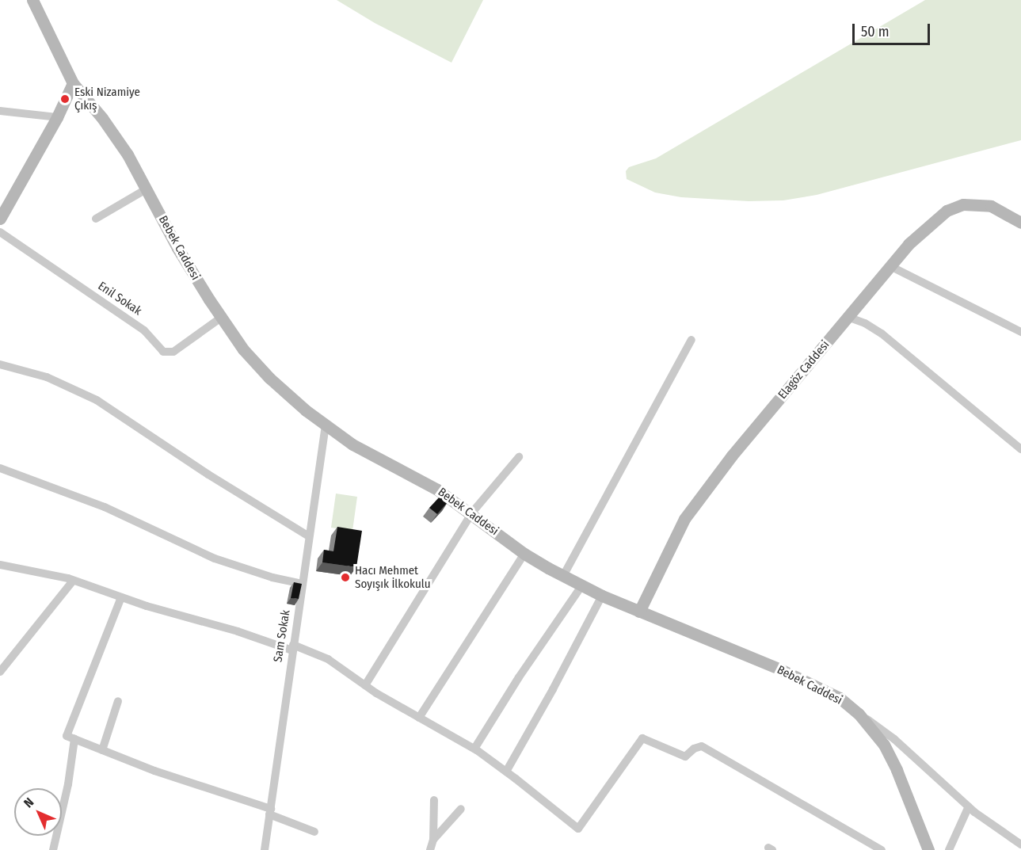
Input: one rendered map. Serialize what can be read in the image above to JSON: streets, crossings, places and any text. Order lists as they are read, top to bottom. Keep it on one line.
{"streets":{"street":["Bebek Caddesi","Enil Sokak","Elagöz Caddesi","Sam Sokak"]},"crossings":[["Bebek Caddesi","Enil Sokak"],["Bebek Caddesi","Elagöz Caddesi"],["Bebek Caddesi","Sam Sokak"]],"places":["Eski Nizamiye Çıkış","Hacı Mehmet Soyışık İlkokulu"],"scale_bar":"50 m","north":"top left"}
